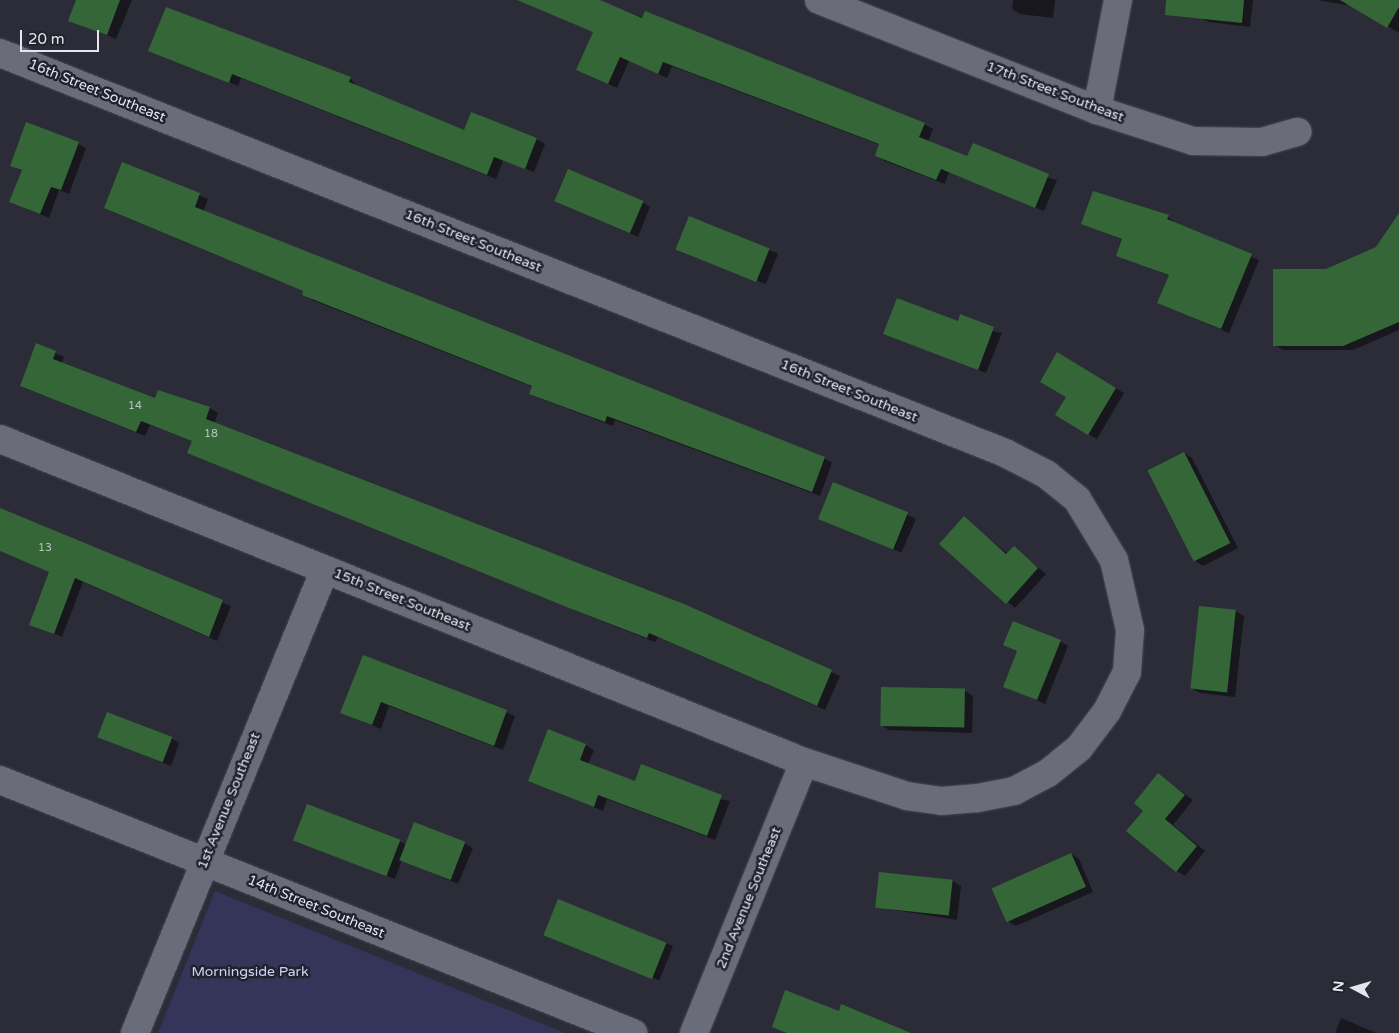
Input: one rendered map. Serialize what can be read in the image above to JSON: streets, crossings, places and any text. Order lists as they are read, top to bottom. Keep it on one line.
{"streets":{"street":["16th Street Southeast","17th Street Southeast","15th Street Southeast","1st Avenue Southeast","2nd Avenue Southeast","14th Street Southeast"]},"crossings":[["16th Street Southeast","15th Street Southeast"],["15th Street Southeast","1st Avenue Southeast"],["15th Street Southeast","2nd Avenue Southeast"],["1st Avenue Southeast","14th Street Southeast"]],"parks":["Morningside Park"],"house_numbers":["14","18","13"],"scale_bar":"20 m","north":"left"}
